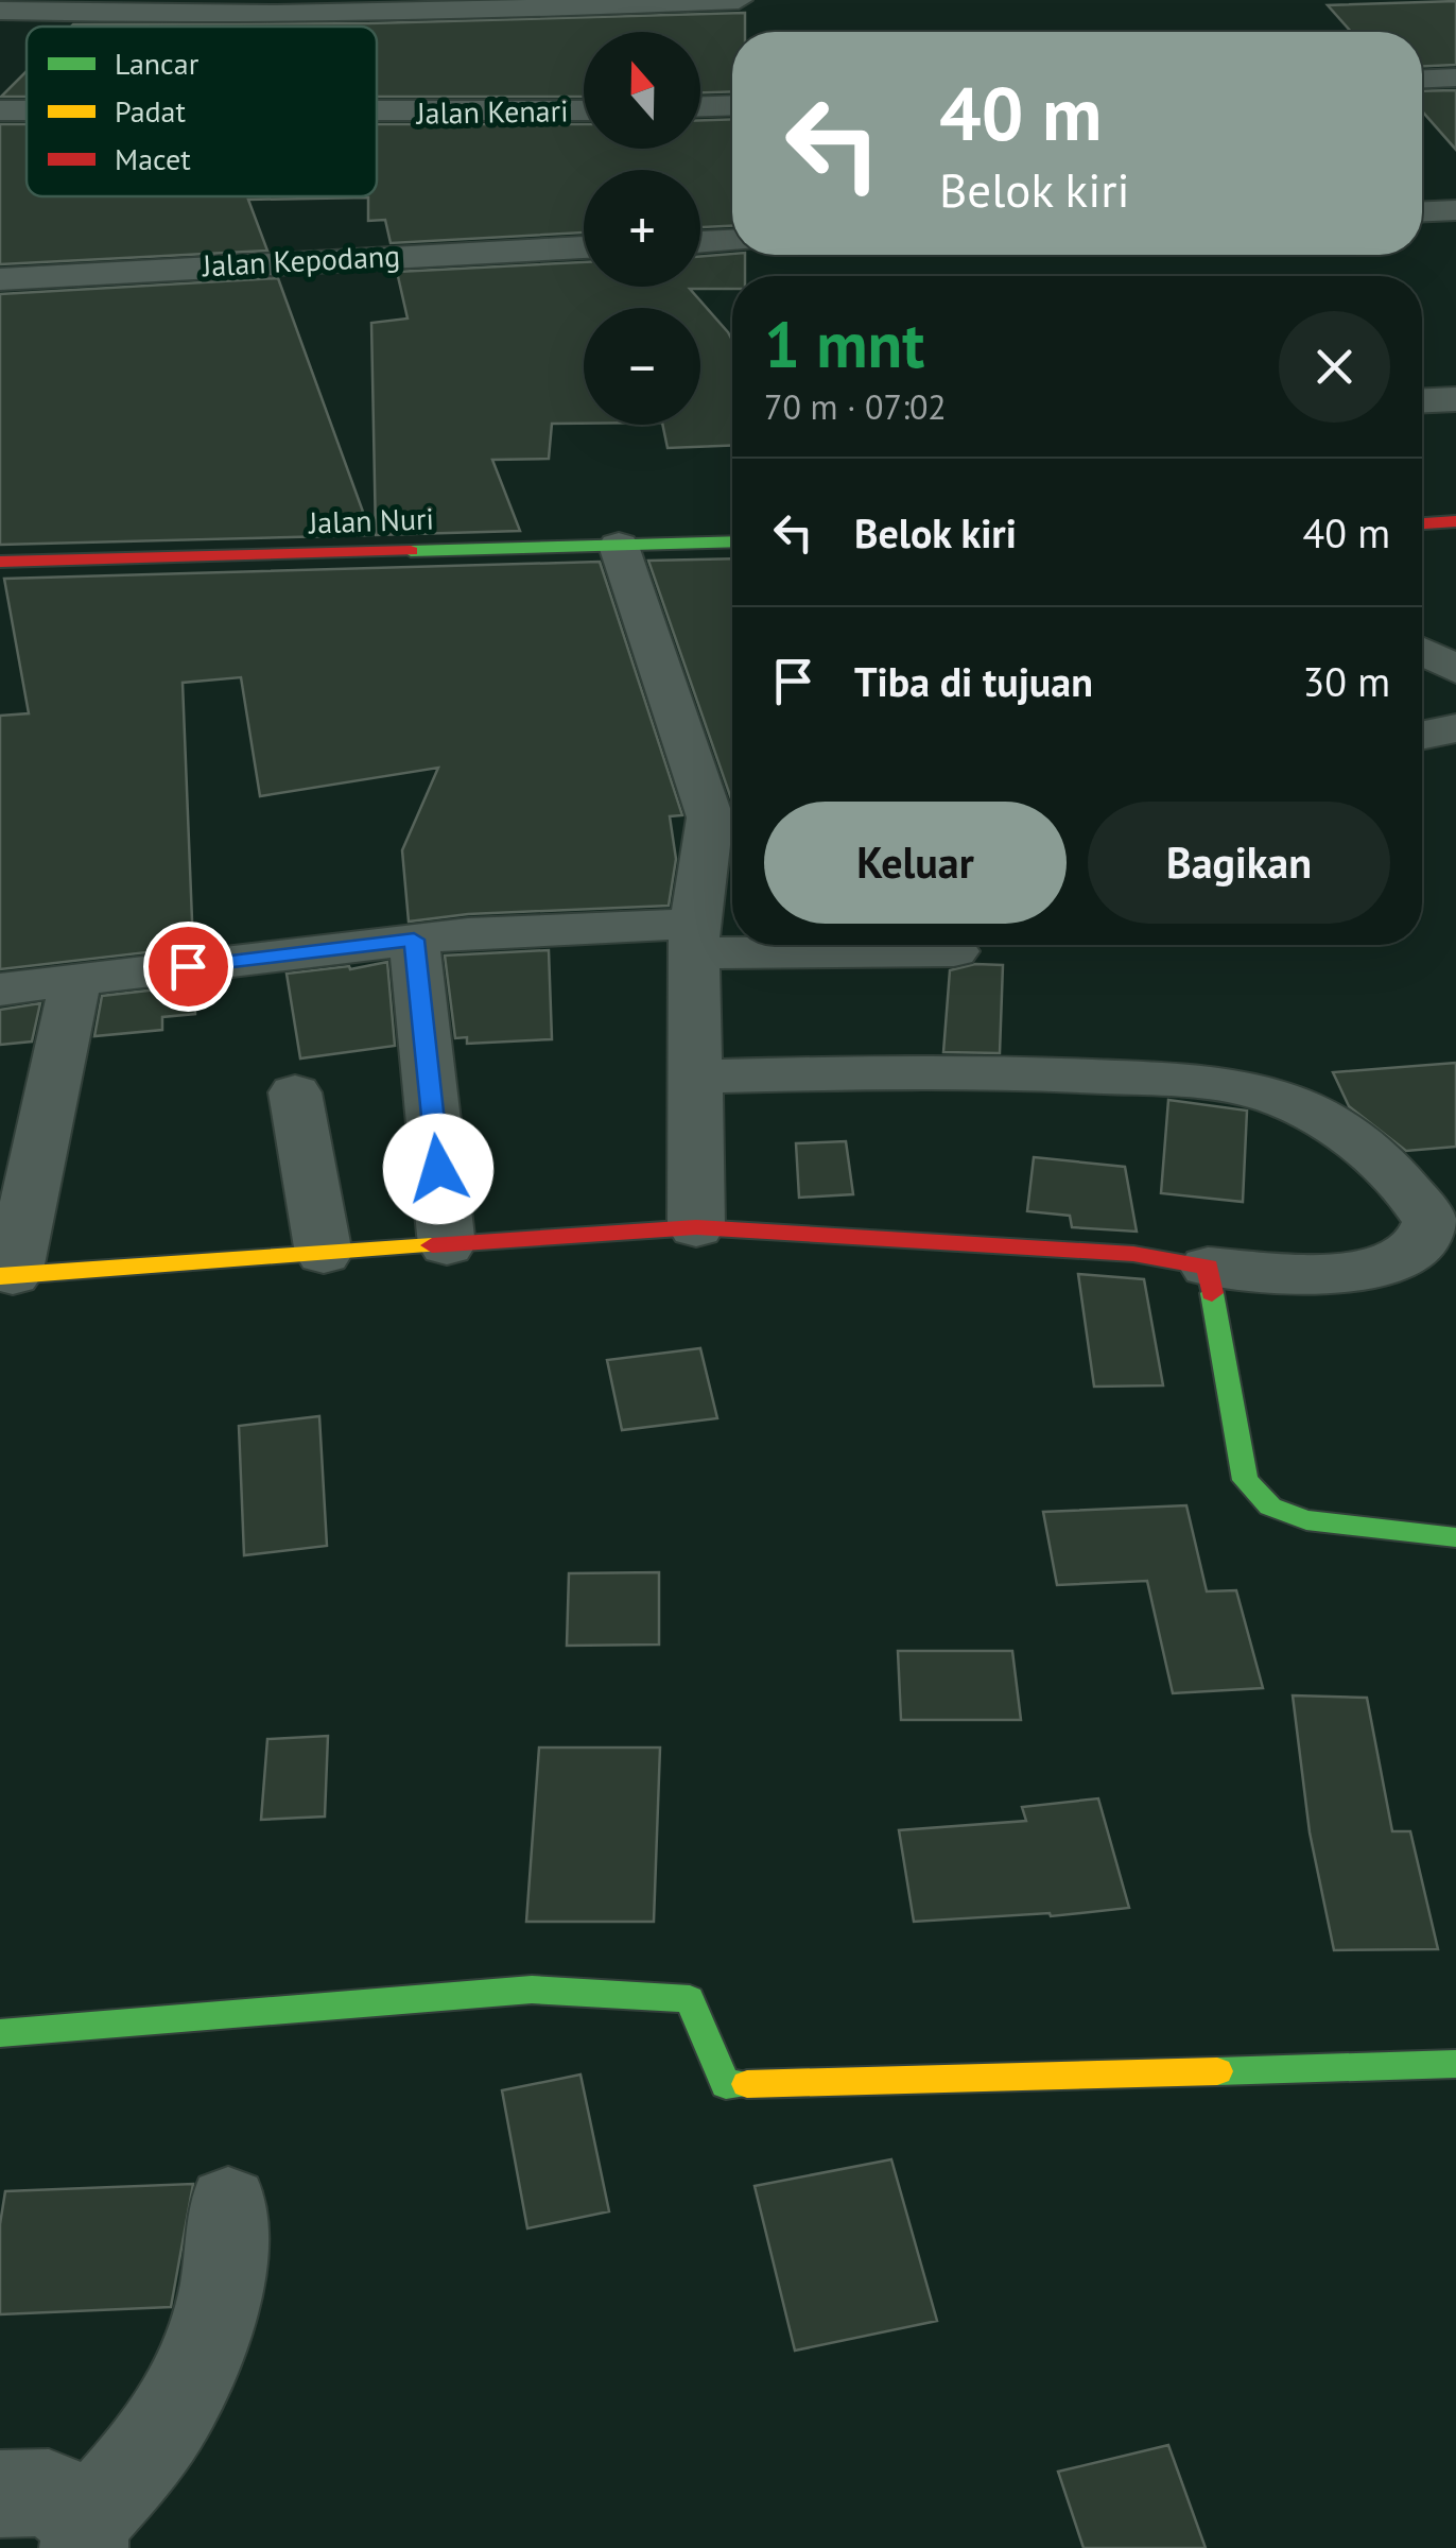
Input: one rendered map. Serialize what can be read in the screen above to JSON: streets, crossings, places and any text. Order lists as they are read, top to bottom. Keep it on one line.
{"streets":{"street":["Jalan Kenari","Jalan Kepodang","Jalan Nuri"]},"legend":["Lancar","Padat","Macet"],"north":"top","page":{"map_buttons":["+","−"],"turn":["40 m","Belok kiri"],"heading":["1 mnt","70 m · 07:02"],"list":[{"name":"Belok kiri","value":"40 m"},{"name":"Tiba di tujuan","value":"30 m"}],"buttons":["Keluar","Bagikan"]}}
